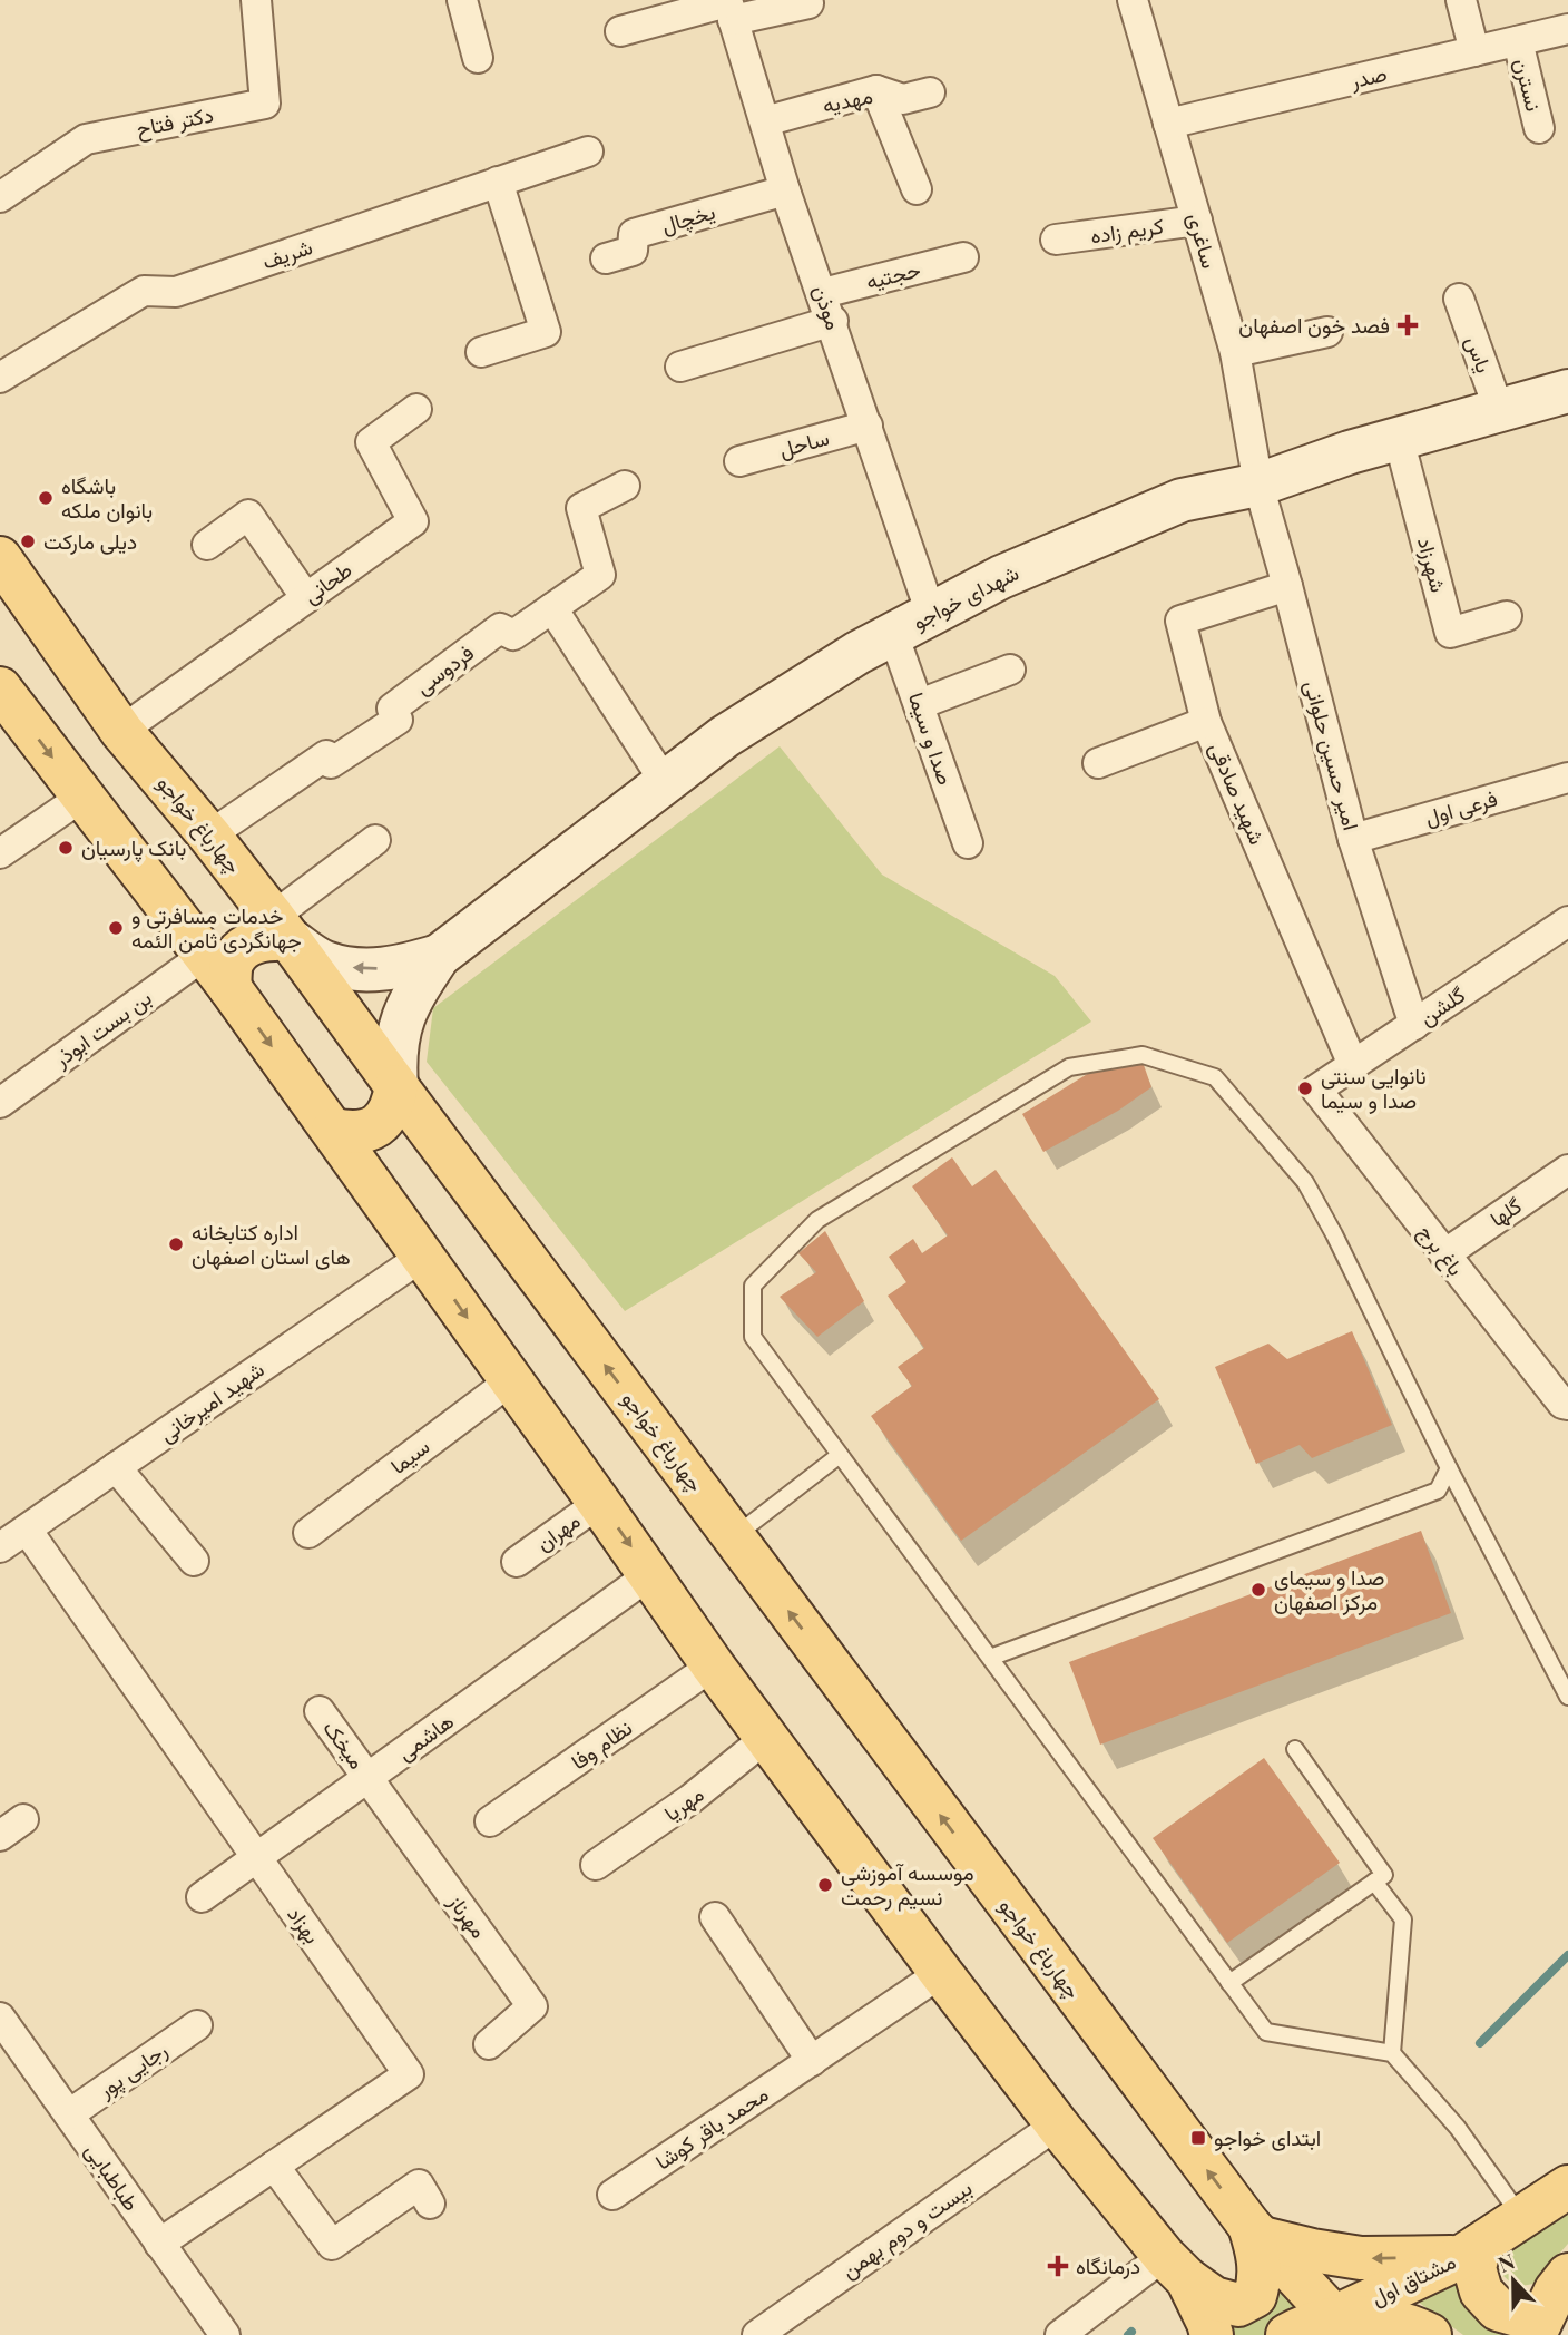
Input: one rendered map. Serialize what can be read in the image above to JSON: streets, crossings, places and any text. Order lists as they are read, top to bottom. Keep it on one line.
{"streets":{"main road":["شهدای خواجو","چهارباغ خواجو","مشتاق اول"],"street":["صدر","نسترن","مهدیه","دکتر فتاح","یخچال","کریم زاده","ساغری","شریف","حجتیه","موذن","یاس","ساحل","شهرزاد","طحانی","فردوسی","صدا و سیما","امیر حسین حلوانی","شهید صادقی","فرعی اول","گلشن","بن بست ابوذر","گلها","باغ برج","شهید امیرخانی","سیما","مهران","هاشمی","میخک","نظام وفا","مهریا","مهرناز","بهزاد","رجایی پور","محمد باقر کوشا","طباطبایی","بیست و دوم بهمن"]},"crossings":[["صدر","نسترن"],["صدر","ساغری"],["مهدیه","موذن"],["یخچال","موذن"],["کریم زاده","ساغری"],["ساغری","شهدای خواجو"],["ساغری","امیر حسین حلوانی"],["حجتیه","موذن"],["موذن","ساحل"],["موذن","شهدای خواجو"],["یاس","شهدای خواجو"],["شهرزاد","شهدای خواجو"],["طحانی","چهارباغ خواجو"],["شهدای خواجو","صدا و سیما"],["شهدای خواجو","امیر حسین حلوانی"],["فردوسی","چهارباغ خواجو"],["امیر حسین حلوانی","شهید صادقی"],["امیر حسین حلوانی","فرعی اول"],["امیر حسین حلوانی","گلشن"],["شهید صادقی","گلشن"],["چهارباغ خواجو","مشتاق اول"],["گلشن","باغ برج"],["گلها","باغ برج"],["شهید امیرخانی","بهزاد"],["هاشمی","میخک"],["هاشمی","مهرناز"],["هاشمی","بهزاد"],["میخک","مهرناز"],["بهزاد","طباطبایی"],["رجایی پور","طباطبایی"]],"places":{"health":["فصد خون اصفهان","درمانگاه"],"other":["باشگاه بانوان ملکه","دیلی مارکت","بانک پارسیان","خدمات مسافرتی و جهانگردی ثامن الئمه","نانوایی سنتی صدا و سیما","اداره کتابخانه های استان اصفهان","صدا و سیمای مرکز اصفهان","موسسه آموزشی نسیم رحمت"],"transit":["ابتدای خواجو"]},"north":"top"}
